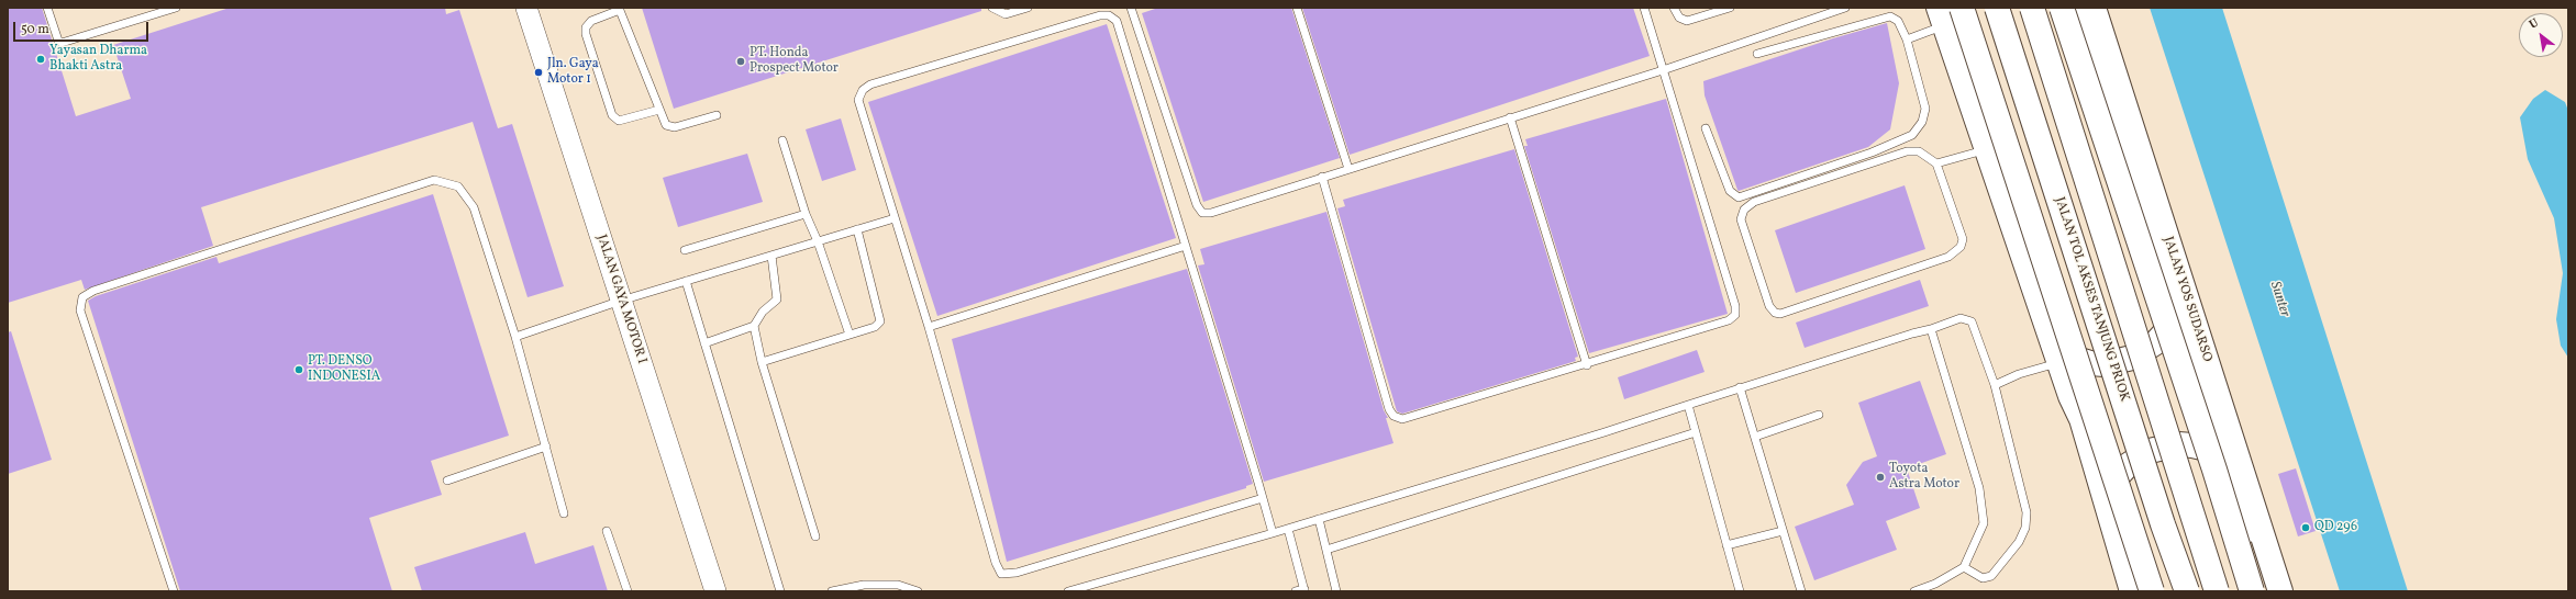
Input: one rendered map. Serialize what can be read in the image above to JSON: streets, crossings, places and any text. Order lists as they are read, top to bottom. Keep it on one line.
{"streets":{"highway":["JALAN TOL AKSES TANJUNG PRIOK","JALAN YOS SUDARSO"],"street":["JALAN GAYA MOTOR I"]},"water":["Sunter"],"places":["Yayasan Dharma Bhakti Astra","PT. Honda Prospect Motor","Jln. Gaya Motor 1","PT. DENSO INDONESIA","Toyota Astra Motor","QD 296"],"scale_bar":"50 m","north":"top left"}
